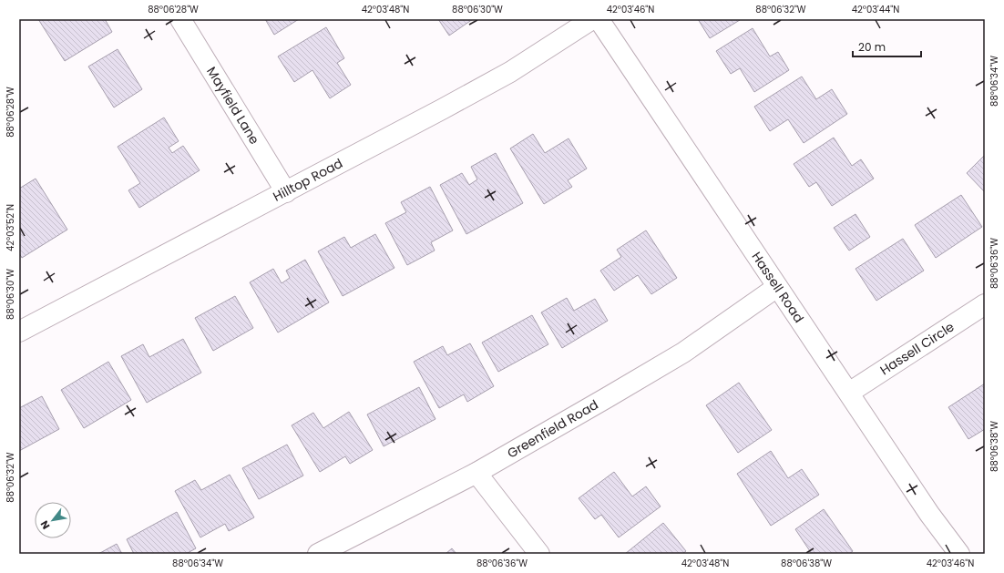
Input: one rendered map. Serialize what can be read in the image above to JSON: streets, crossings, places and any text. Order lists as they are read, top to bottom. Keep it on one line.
{"streets":{"street":["Mayfield Lane","Hilltop Road","Hassell Road","Hassell Circle","Greenfield Road"]},"crossings":[["Mayfield Lane","Hilltop Road"],["Hassell Road","Hassell Circle"],["Hassell Road","Greenfield Road"]],"scale_bar":"20 m","north":"bottom left","coordinates":["88°06'28\"W","42°03'48\"N","88°06'30\"W","42°03'46\"N","88°06'32\"W","42°03'44\"N","88°06'34\"W","42°03'52\"N","88°06'36\"W","88°06'38\"W"]}
